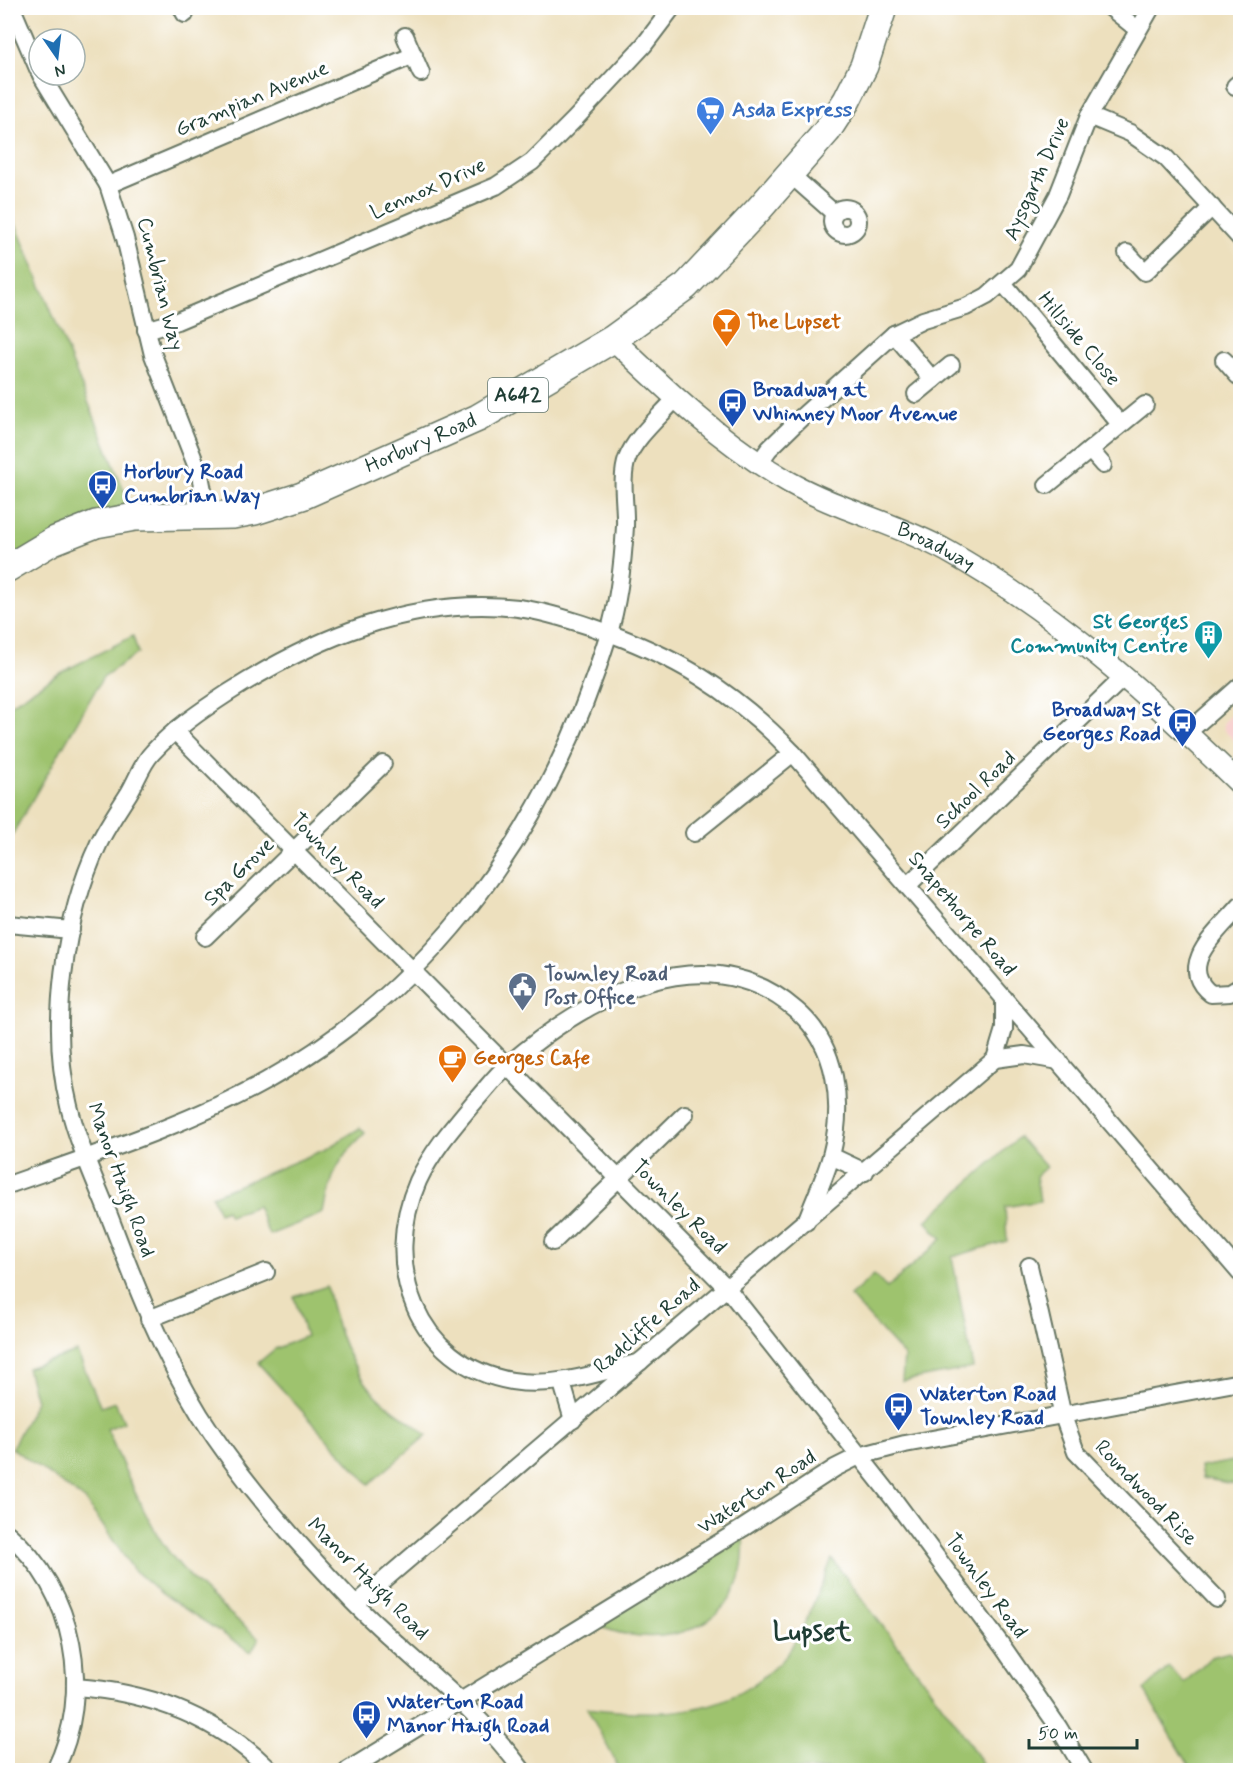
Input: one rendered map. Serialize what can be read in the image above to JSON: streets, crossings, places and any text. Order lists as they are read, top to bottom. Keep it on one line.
{"streets":{"highway":["A642","Horbury Road"],"street":["Grampian Avenue","Aysgarth Drive","Lennox Drive","Cumbrian Way","Hillside Close","Broadway","School Road","Townley Road","Spa Grove","Snapethorpe Road","Manor Haigh Road","Radcliffe Road","Waterton Road","Roundwood Rise"]},"crossings":[["Grampian Avenue","Cumbrian Way"],["Aysgarth Drive","Hillside Close"],["Aysgarth Drive","Broadway"],["Lennox Drive","Cumbrian Way"],["Cumbrian Way","Horbury Road"],["Horbury Road","Broadway"],["Broadway","School Road"],["School Road","Snapethorpe Road"],["Townley Road","Spa Grove"],["Townley Road","Manor Haigh Road"],["Townley Road","Radcliffe Road"],["Townley Road","Waterton Road"],["Snapethorpe Road","Manor Haigh Road"],["Manor Haigh Road","Radcliffe Road"],["Manor Haigh Road","Waterton Road"],["Waterton Road","Roundwood Rise"]],"districts":["Lupset"],"places":{"supermarket":["Asda Express"],"bar":["The Lupset"],"bus stop":["Broadway at Whinney Moor Avenue","Horbury Road Cumbrian Way","Broadway St Georges Road","Waterton Road Townley Road","Waterton Road Manor Haigh Road"],"building":["St Georges Community Centre"],"public building":["Townley Road Post Office"],"cafe":["Georges Cafe"]},"scale_bar":"50 m","north":"bottom"}
